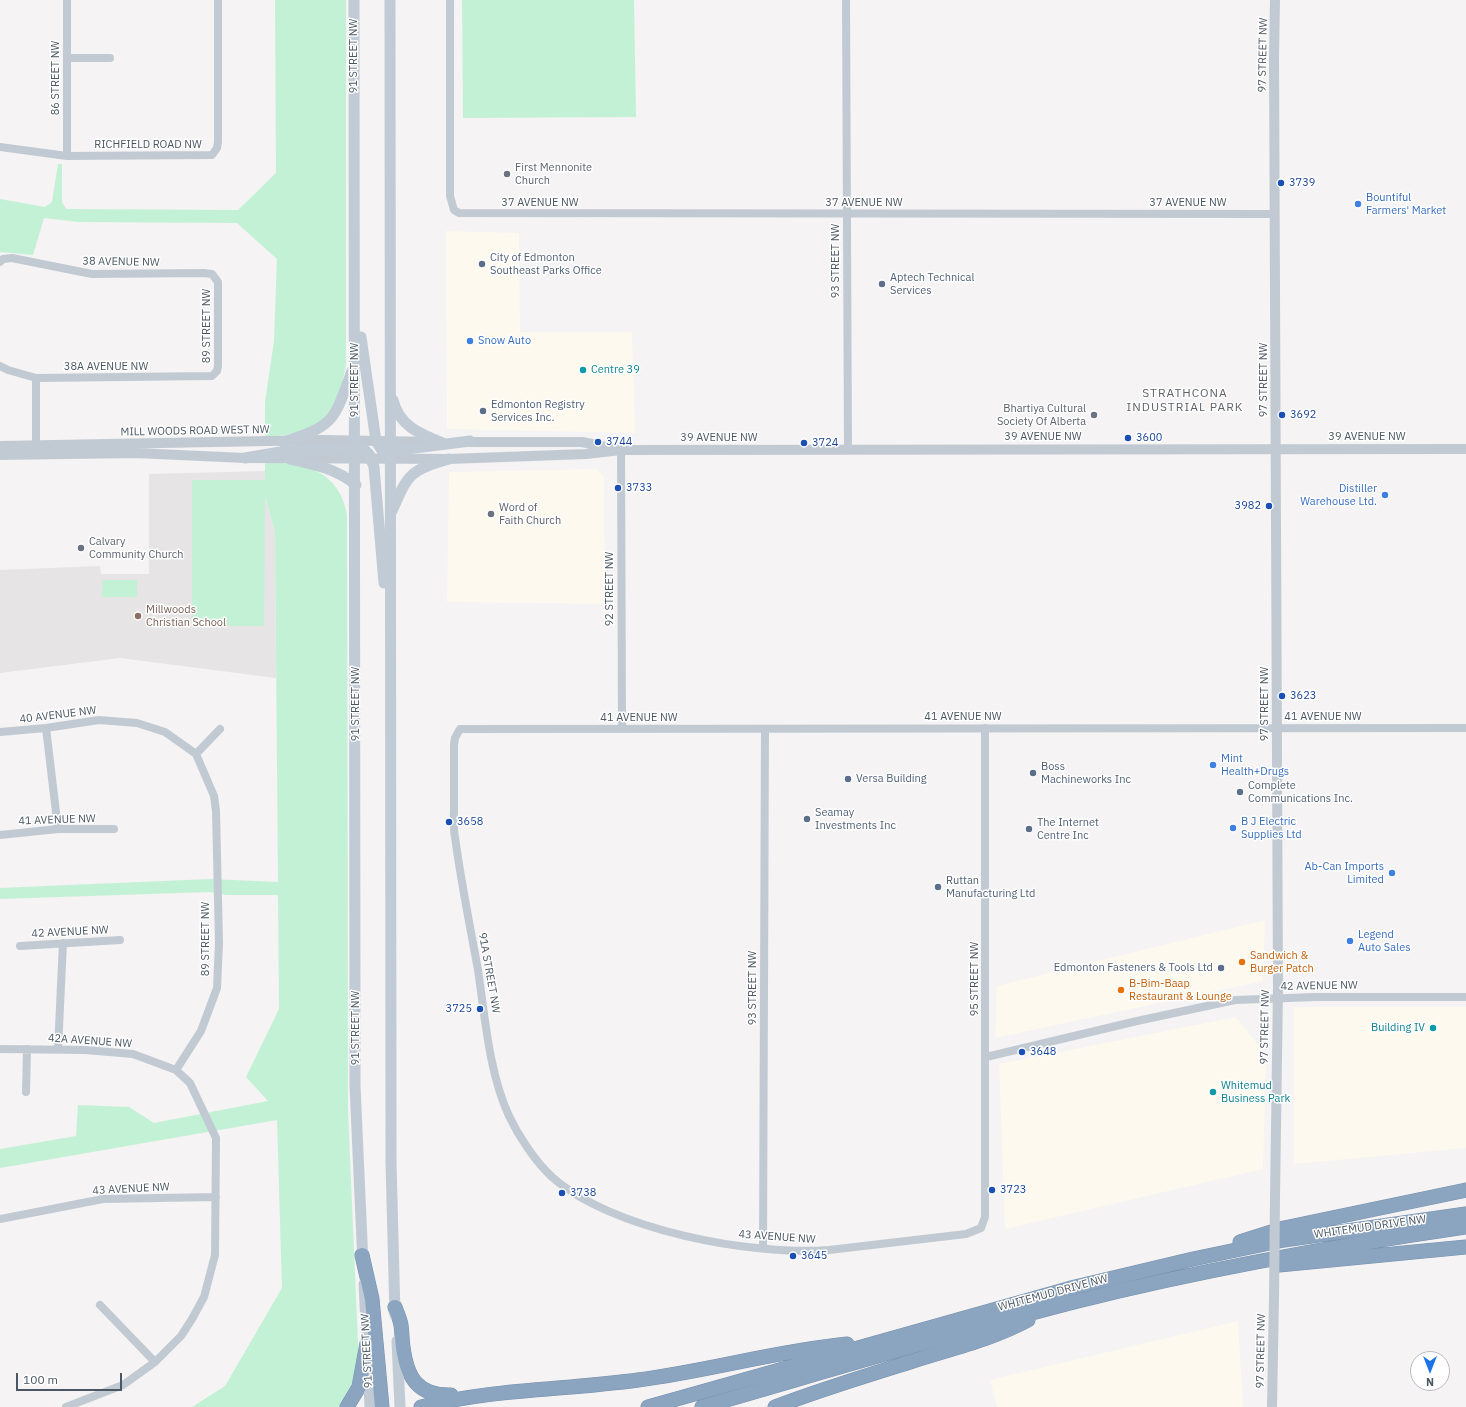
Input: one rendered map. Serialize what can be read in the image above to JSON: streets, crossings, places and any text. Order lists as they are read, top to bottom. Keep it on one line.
{"streets":{"highway":["WHITEMUD DRIVE NW"],"main road":["91 STREET NW"],"street":["97 STREET NW","86 STREET NW","RICHFIELD ROAD NW","37 AVENUE NW","93 STREET NW","38 AVENUE NW","89 STREET NW","38A AVENUE NW","MILL WOODS ROAD WEST NW","39 AVENUE NW","92 STREET NW","40 AVENUE NW","41 AVENUE NW","42 AVENUE NW","91A STREET NW","95 STREET NW","42A AVENUE NW","43 AVENUE NW"]},"crossings":[["97 STREET NW","37 AVENUE NW"],["97 STREET NW","39 AVENUE NW"],["97 STREET NW","41 AVENUE NW"],["97 STREET NW","42 AVENUE NW"],["91 STREET NW","MILL WOODS ROAD WEST NW"],["86 STREET NW","RICHFIELD ROAD NW"],["37 AVENUE NW","93 STREET NW"],["93 STREET NW","39 AVENUE NW"],["93 STREET NW","41 AVENUE NW"],["93 STREET NW","43 AVENUE NW"],["38 AVENUE NW","89 STREET NW"],["89 STREET NW","38A AVENUE NW"],["89 STREET NW","40 AVENUE NW"],["89 STREET NW","42A AVENUE NW"],["MILL WOODS ROAD WEST NW","39 AVENUE NW"],["39 AVENUE NW","92 STREET NW"],["92 STREET NW","41 AVENUE NW"],["41 AVENUE NW","91A STREET NW"],["41 AVENUE NW","95 STREET NW"],["42 AVENUE NW","95 STREET NW"],["91A STREET NW","43 AVENUE NW"],["95 STREET NW","43 AVENUE NW"]],"districts":["STRATHCONA INDUSTRIAL PARK"],"places":["First Mennonite Church","3739","Bountiful Farmers' Market","City of Edmonton Southeast Parks Office","Aptech Technical Services","Snow Auto","Centre 39","Edmonton Registry Services Inc.","Bhartiya Cultural Society Of Alberta","3692","3600","3744","3724","3733","Distiller Warehouse Ltd.","3982","Word of Faith Church","Calvary Community Church","Millwoods Christian School","3623","Mint Health+Drugs","Boss Machineworks Inc","Versa Building","Complete Communications Inc.","Seamay Investments Inc","3658","B J Electric Supplies Ltd","The Internet Centre Inc","Ab-Can Imports Limited","Ruttan Manufacturing Ltd","Legend Auto Sales","Sandwich & Burger Patch","Edmonton Fasteners & Tools Ltd","B-Bim-Baap Restaurant & Lounge","3725","Building IV","3648","Whitemud Business Park","3723","3738","3645"],"scale_bar":"100 m","north":"bottom"}
